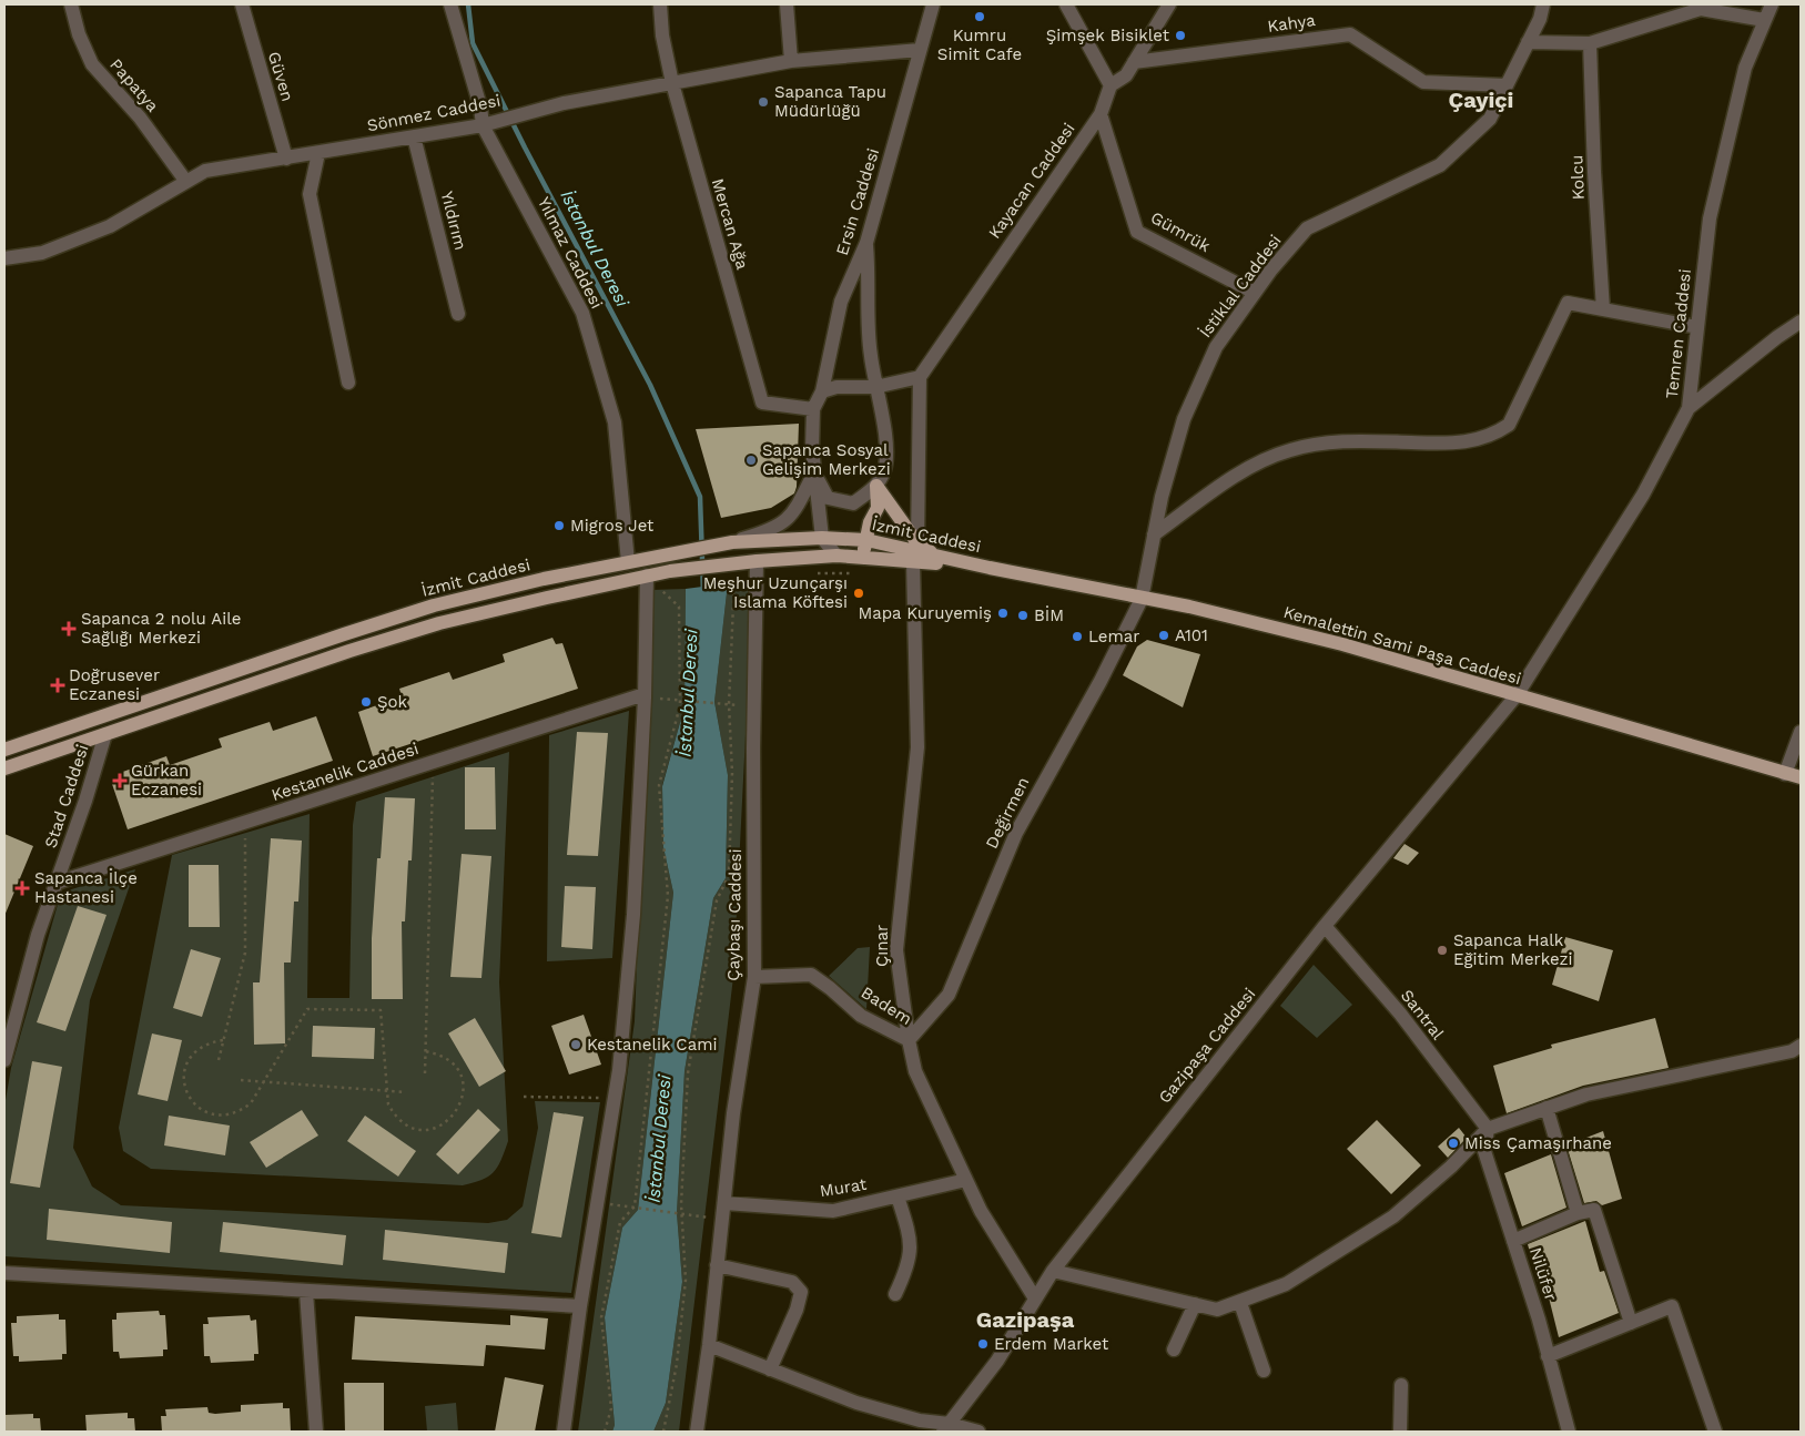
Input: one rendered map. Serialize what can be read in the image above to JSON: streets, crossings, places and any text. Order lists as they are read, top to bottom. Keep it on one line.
{"streets":{"main road":["İzmit Caddesi","Kemalettin Sami Paşa Caddesi"],"street":["Kahya","Güven","Papatya","Sönmez Caddesi","Kolcu","Kayacan Caddesi","Ersin Caddesi","Yıldırım","Mercan Ağa","Gümrük","Yılmaz Caddesi","İstiklal Caddesi","Temren Caddesi","Kestanelik Caddesi","Stad Caddesi","Değirmen","Çaybaşı Caddesi","Çınar","Badem","Santral","Gazipaşa Caddesi","Murat","Nilüfer"]},"crossings":[["Kahya","Kayacan Caddesi"],["Kahya","İstiklal Caddesi"],["Güven","Sönmez Caddesi"],["Papatya","Sönmez Caddesi"],["Sönmez Caddesi","Ersin Caddesi"],["Sönmez Caddesi","Yıldırım"],["Sönmez Caddesi","Mercan Ağa"],["Sönmez Caddesi","Yılmaz Caddesi"],["Kayacan Caddesi","Gümrük"],["Ersin Caddesi","Mercan Ağa"],["Gümrük","İstiklal Caddesi"],["Yılmaz Caddesi","İzmit Caddesi"],["İstiklal Caddesi","Kemalettin Sami Paşa Caddesi"],["İstiklal Caddesi","Değirmen"],["Temren Caddesi","Kemalettin Sami Paşa Caddesi"],["Temren Caddesi","Gazipaşa Caddesi"],["İzmit Caddesi","Kemalettin Sami Paşa Caddesi"],["İzmit Caddesi","Stad Caddesi"],["İzmit Caddesi","Çaybaşı Caddesi"],["İzmit Caddesi","Çınar"],["Kemalettin Sami Paşa Caddesi","Değirmen"],["Kemalettin Sami Paşa Caddesi","Gazipaşa Caddesi"],["Kestanelik Caddesi","Stad Caddesi"],["Değirmen","Çınar"],["Değirmen","Badem"],["Çaybaşı Caddesi","Badem"],["Çaybaşı Caddesi","Murat"],["Çınar","Badem"],["Çınar","Gazipaşa Caddesi"],["Çınar","Murat"],["Santral","Gazipaşa Caddesi"],["Santral","Nilüfer"]],"districts":["Çayiçi","Gazipaşa"],"water":["İstanbul Deresi"],"places":{"other":["Kumru Simit Cafe","Şimşek Bisiklet","Sapanca Tapu Müdürlüğü","Sapanca Sosyal Gelişim Merkezi","Migros Jet","Meşhur Uzunçarşı Islama Köftesi","Mapa Kuruyemiş","BİM","A101","Lemar","Şok","Sapanca Halk Eğitim Merkezi","Kestanelik Cami","Miss Çamaşırhane","Erdem Market"],"health":["Sapanca 2 nolu Aile Sağlığı Merkezi","Doğrusever Eczanesi","Gürkan Eczanesi","Sapanca İlçe Hastanesi"]}}
